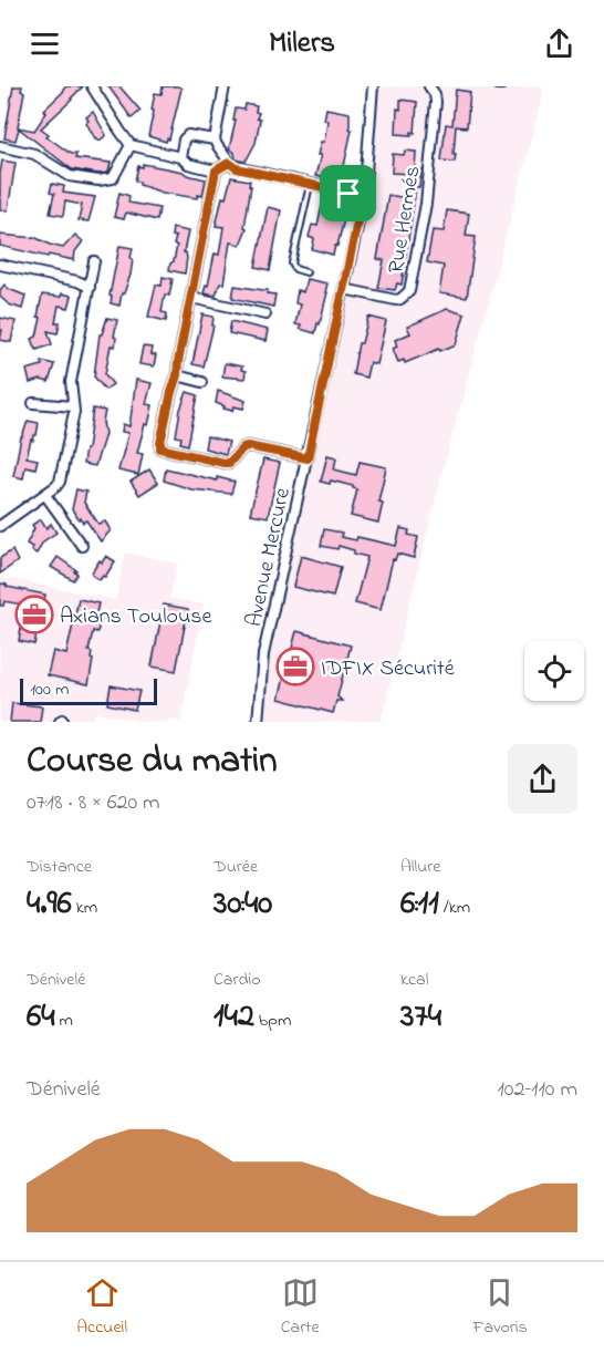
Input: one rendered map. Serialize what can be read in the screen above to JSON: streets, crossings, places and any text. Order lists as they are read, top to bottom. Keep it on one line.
{"streets":{"street":["Rue Hermés","Avenue Mercure"]},"crossings":[["Rue Hermés","Avenue Mercure"]],"places":{"office":["Axians Toulouse","IDFIX Sécurité"]},"scale_bar":"100 m","page":{"header":"Milers","scale":"100 m","heading":["Course du matin","07:18 · 8 × 620 m"],"stats":[["Distance","4.96 km"],["Durée","30:40"],["Allure","6:11 /km"],["Dénivelé","64 m"],["Cardio","142 bpm"],["kcal","374"]],"chart":["Dénivelé","102–110 m"],"tabs":["Accueil","Carte","Favoris"]}}
